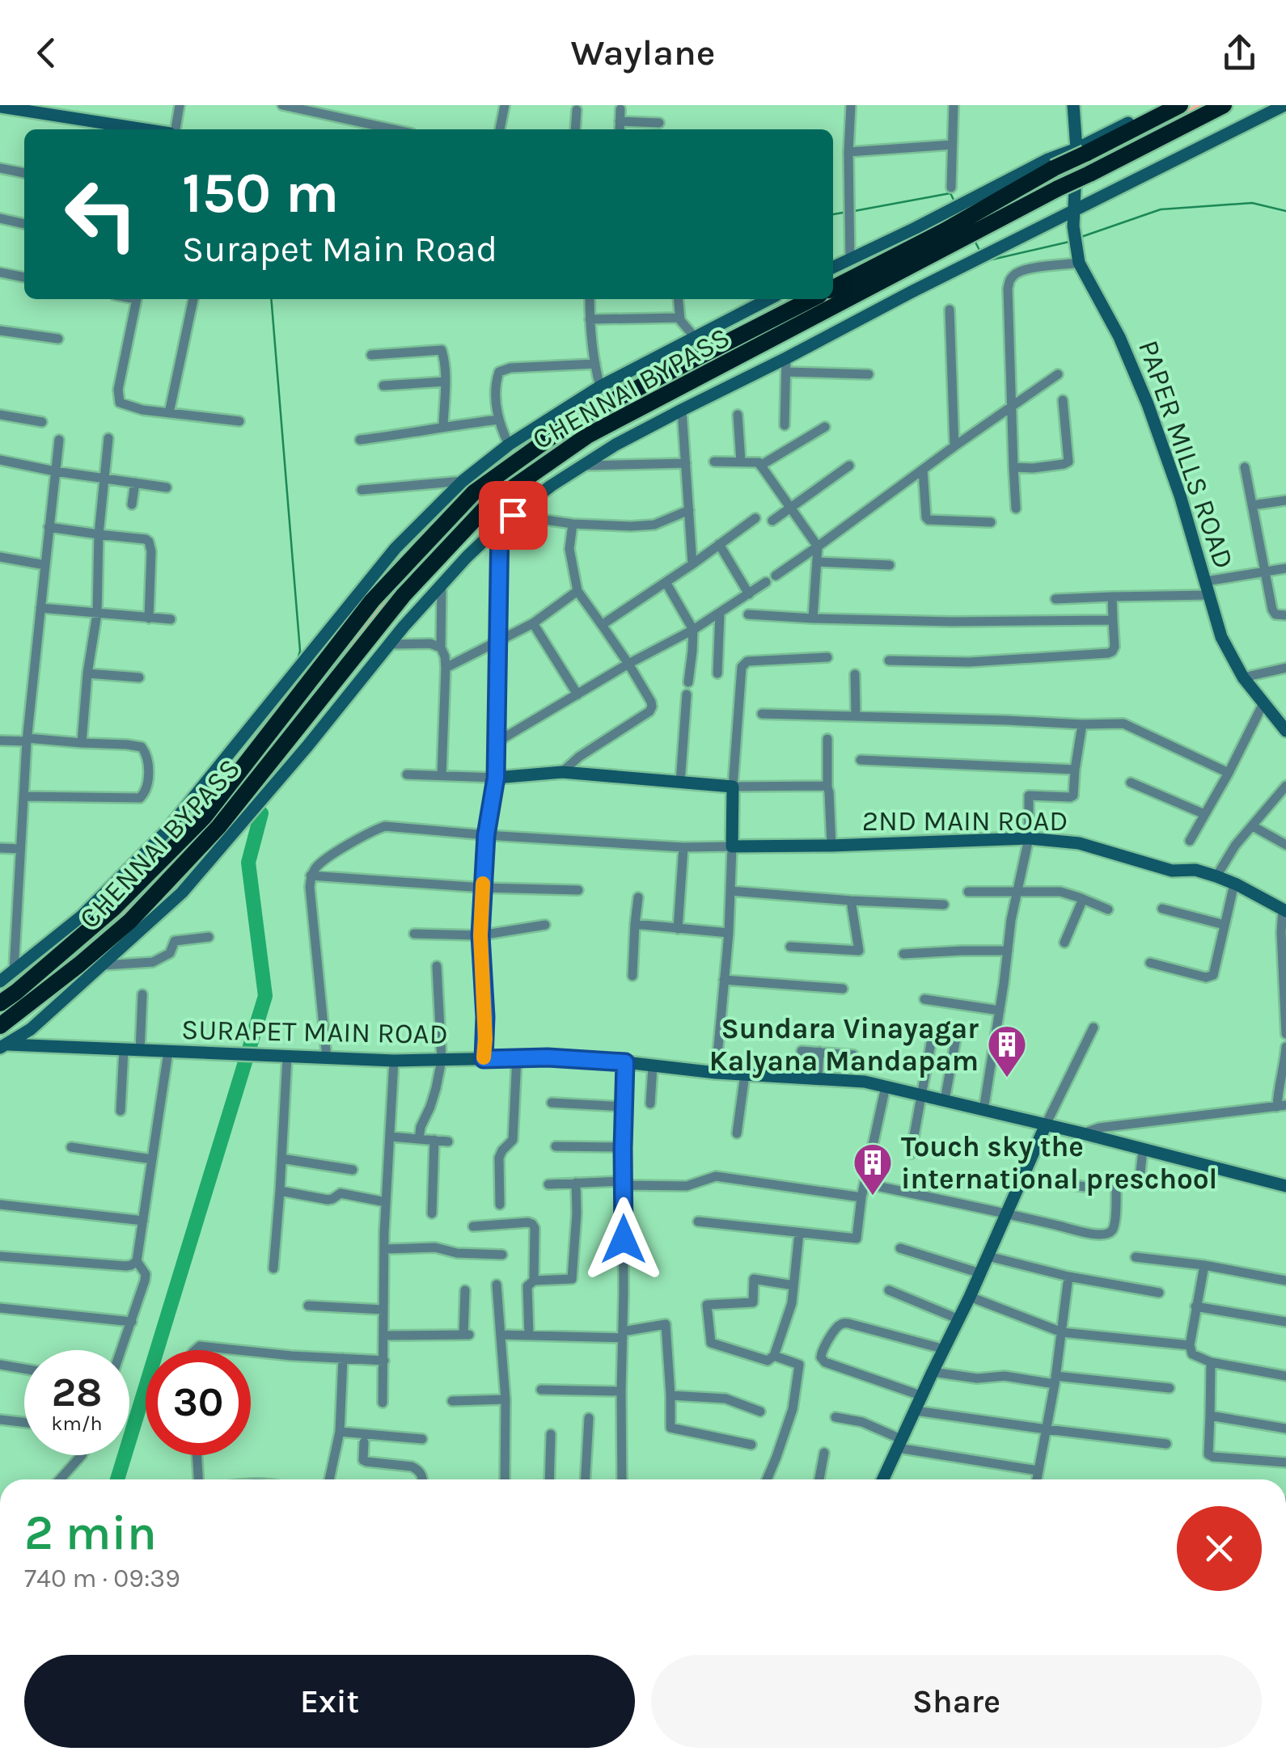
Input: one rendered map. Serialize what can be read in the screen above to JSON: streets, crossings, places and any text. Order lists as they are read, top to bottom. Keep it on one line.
{"streets":{"highway":["CHENNAI BYPASS"],"street":["PAPER MILLS ROAD","2ND MAIN ROAD","SURAPET MAIN ROAD"]},"crossings":[["CHENNAI BYPASS","SURAPET MAIN ROAD"]],"places":{"building":["Sundara Vinayagar Kalyana Mandapam","Touch sky the international preschool"]},"page":{"header":"Waylane","turn":["150 m","Surapet Main Road"],"speed":"28 km/h","limit":"30","heading":["2 min","740 m · 09:39"],"buttons":["Exit","Share"]}}
